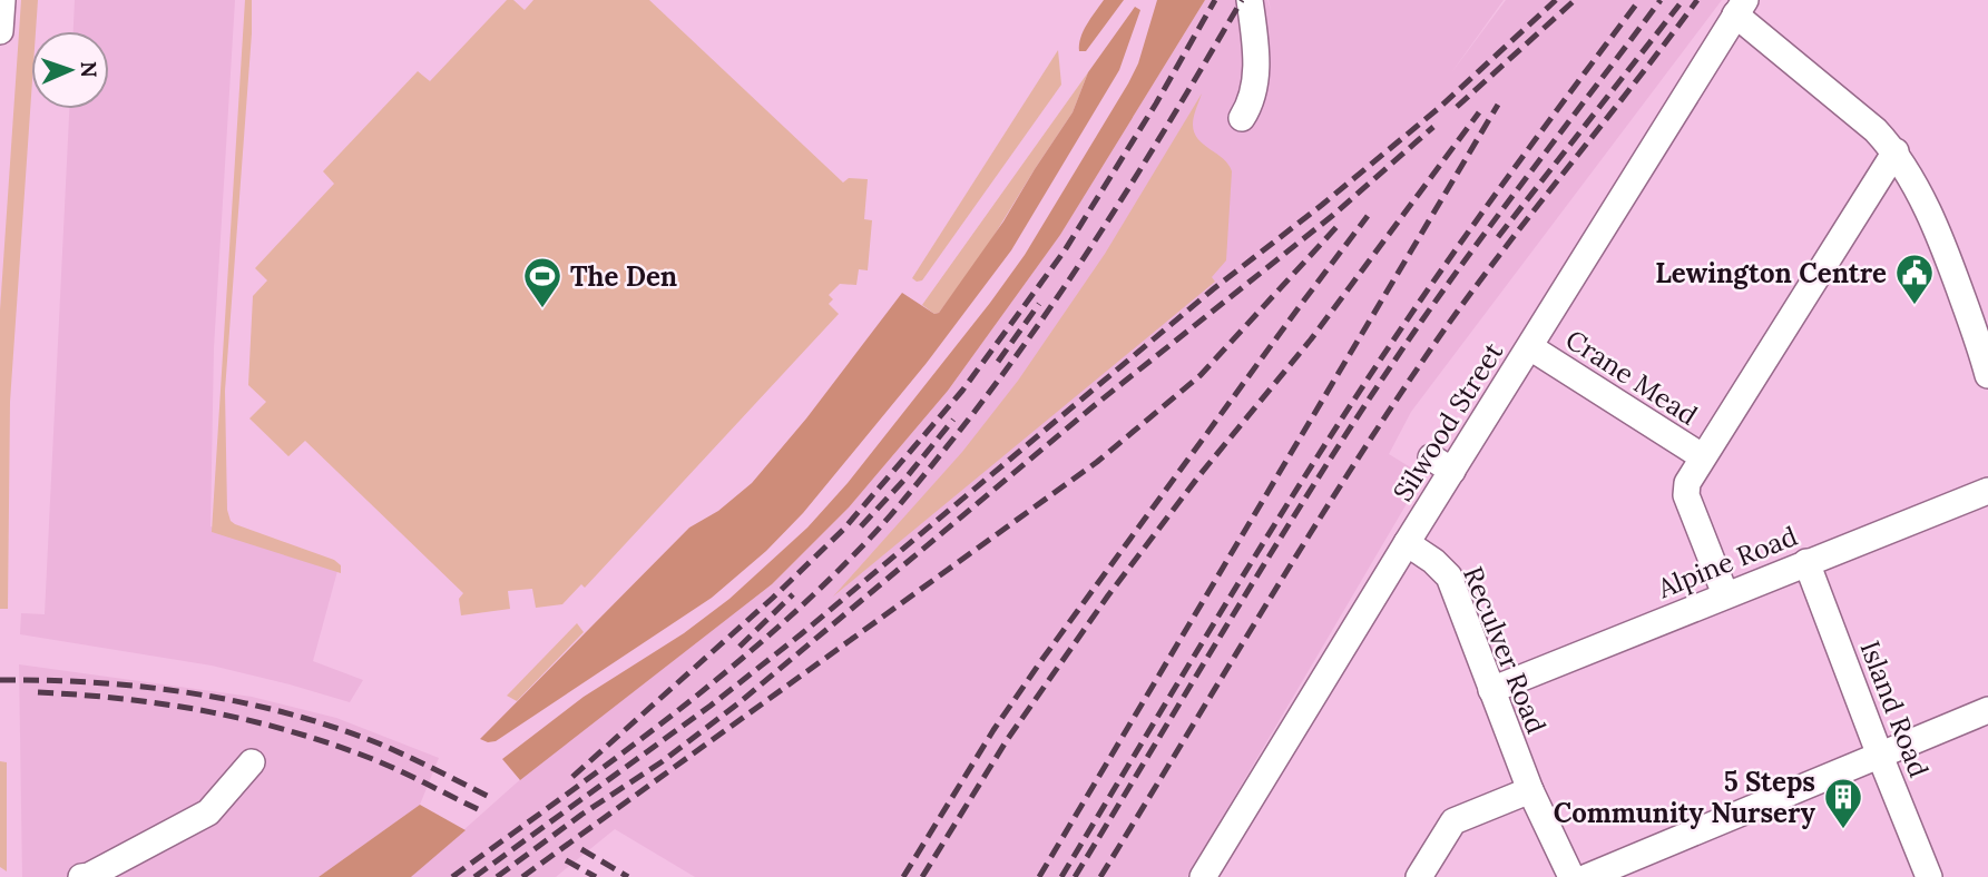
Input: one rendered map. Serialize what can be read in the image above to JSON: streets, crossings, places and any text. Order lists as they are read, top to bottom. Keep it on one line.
{"streets":{"street":["Crane Mead","Silwood Street","Alpine Road","Reculver Road","Island Road"]},"crossings":[["Crane Mead","Silwood Street"],["Silwood Street","Reculver Road"],["Alpine Road","Reculver Road"],["Alpine Road","Island Road"]],"places":{"public building":["Lewington Centre"],"sports":["The Den"],"building":["5 Steps Community Nursery"]},"north":"right"}
